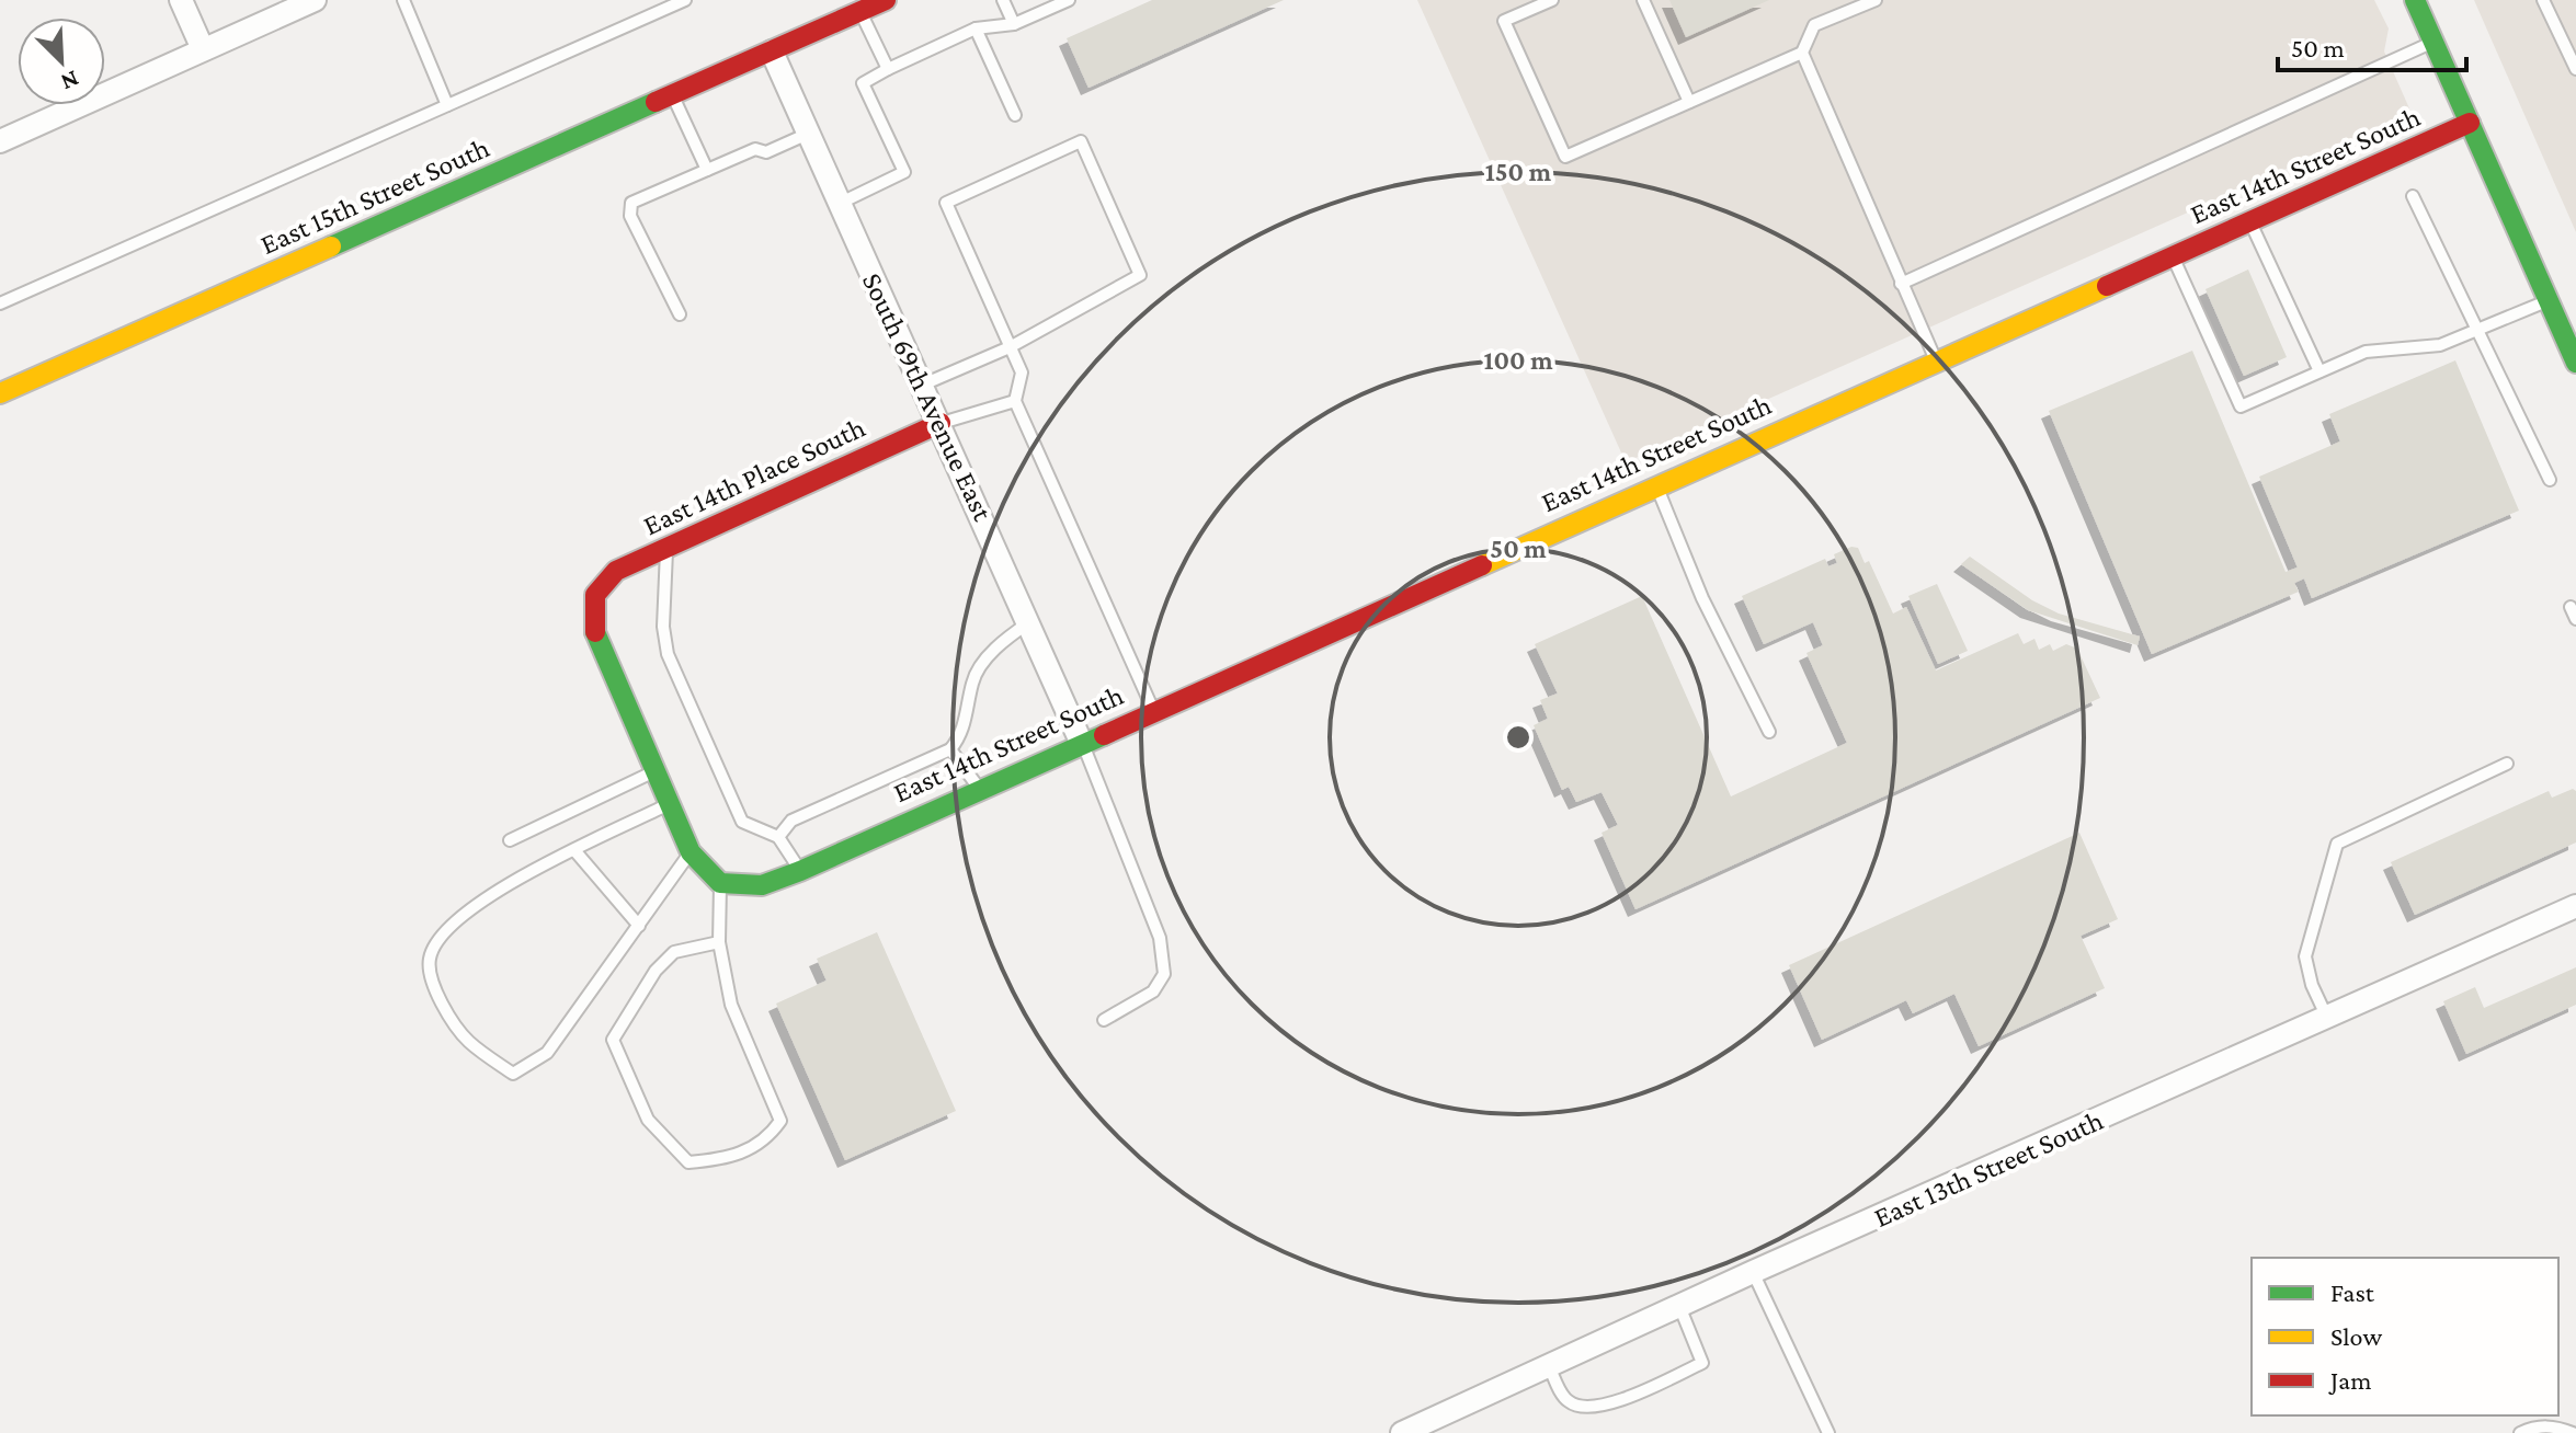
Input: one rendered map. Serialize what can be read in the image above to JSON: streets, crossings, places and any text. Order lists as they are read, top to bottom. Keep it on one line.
{"streets":{"street":["East 14th Street South","East 15th Street South","South 69th Avenue East","East 14th Place South","East 13th Street South"]},"crossings":[["East 14th Street South","South 69th Avenue East"],["East 15th Street South","South 69th Avenue East"],["South 69th Avenue East","East 14th Place South"]],"legend":["Fast","Slow","Jam"],"scale_bar":"50 m","north":"bottom right","rings":["150 m","100 m","50 m"]}
